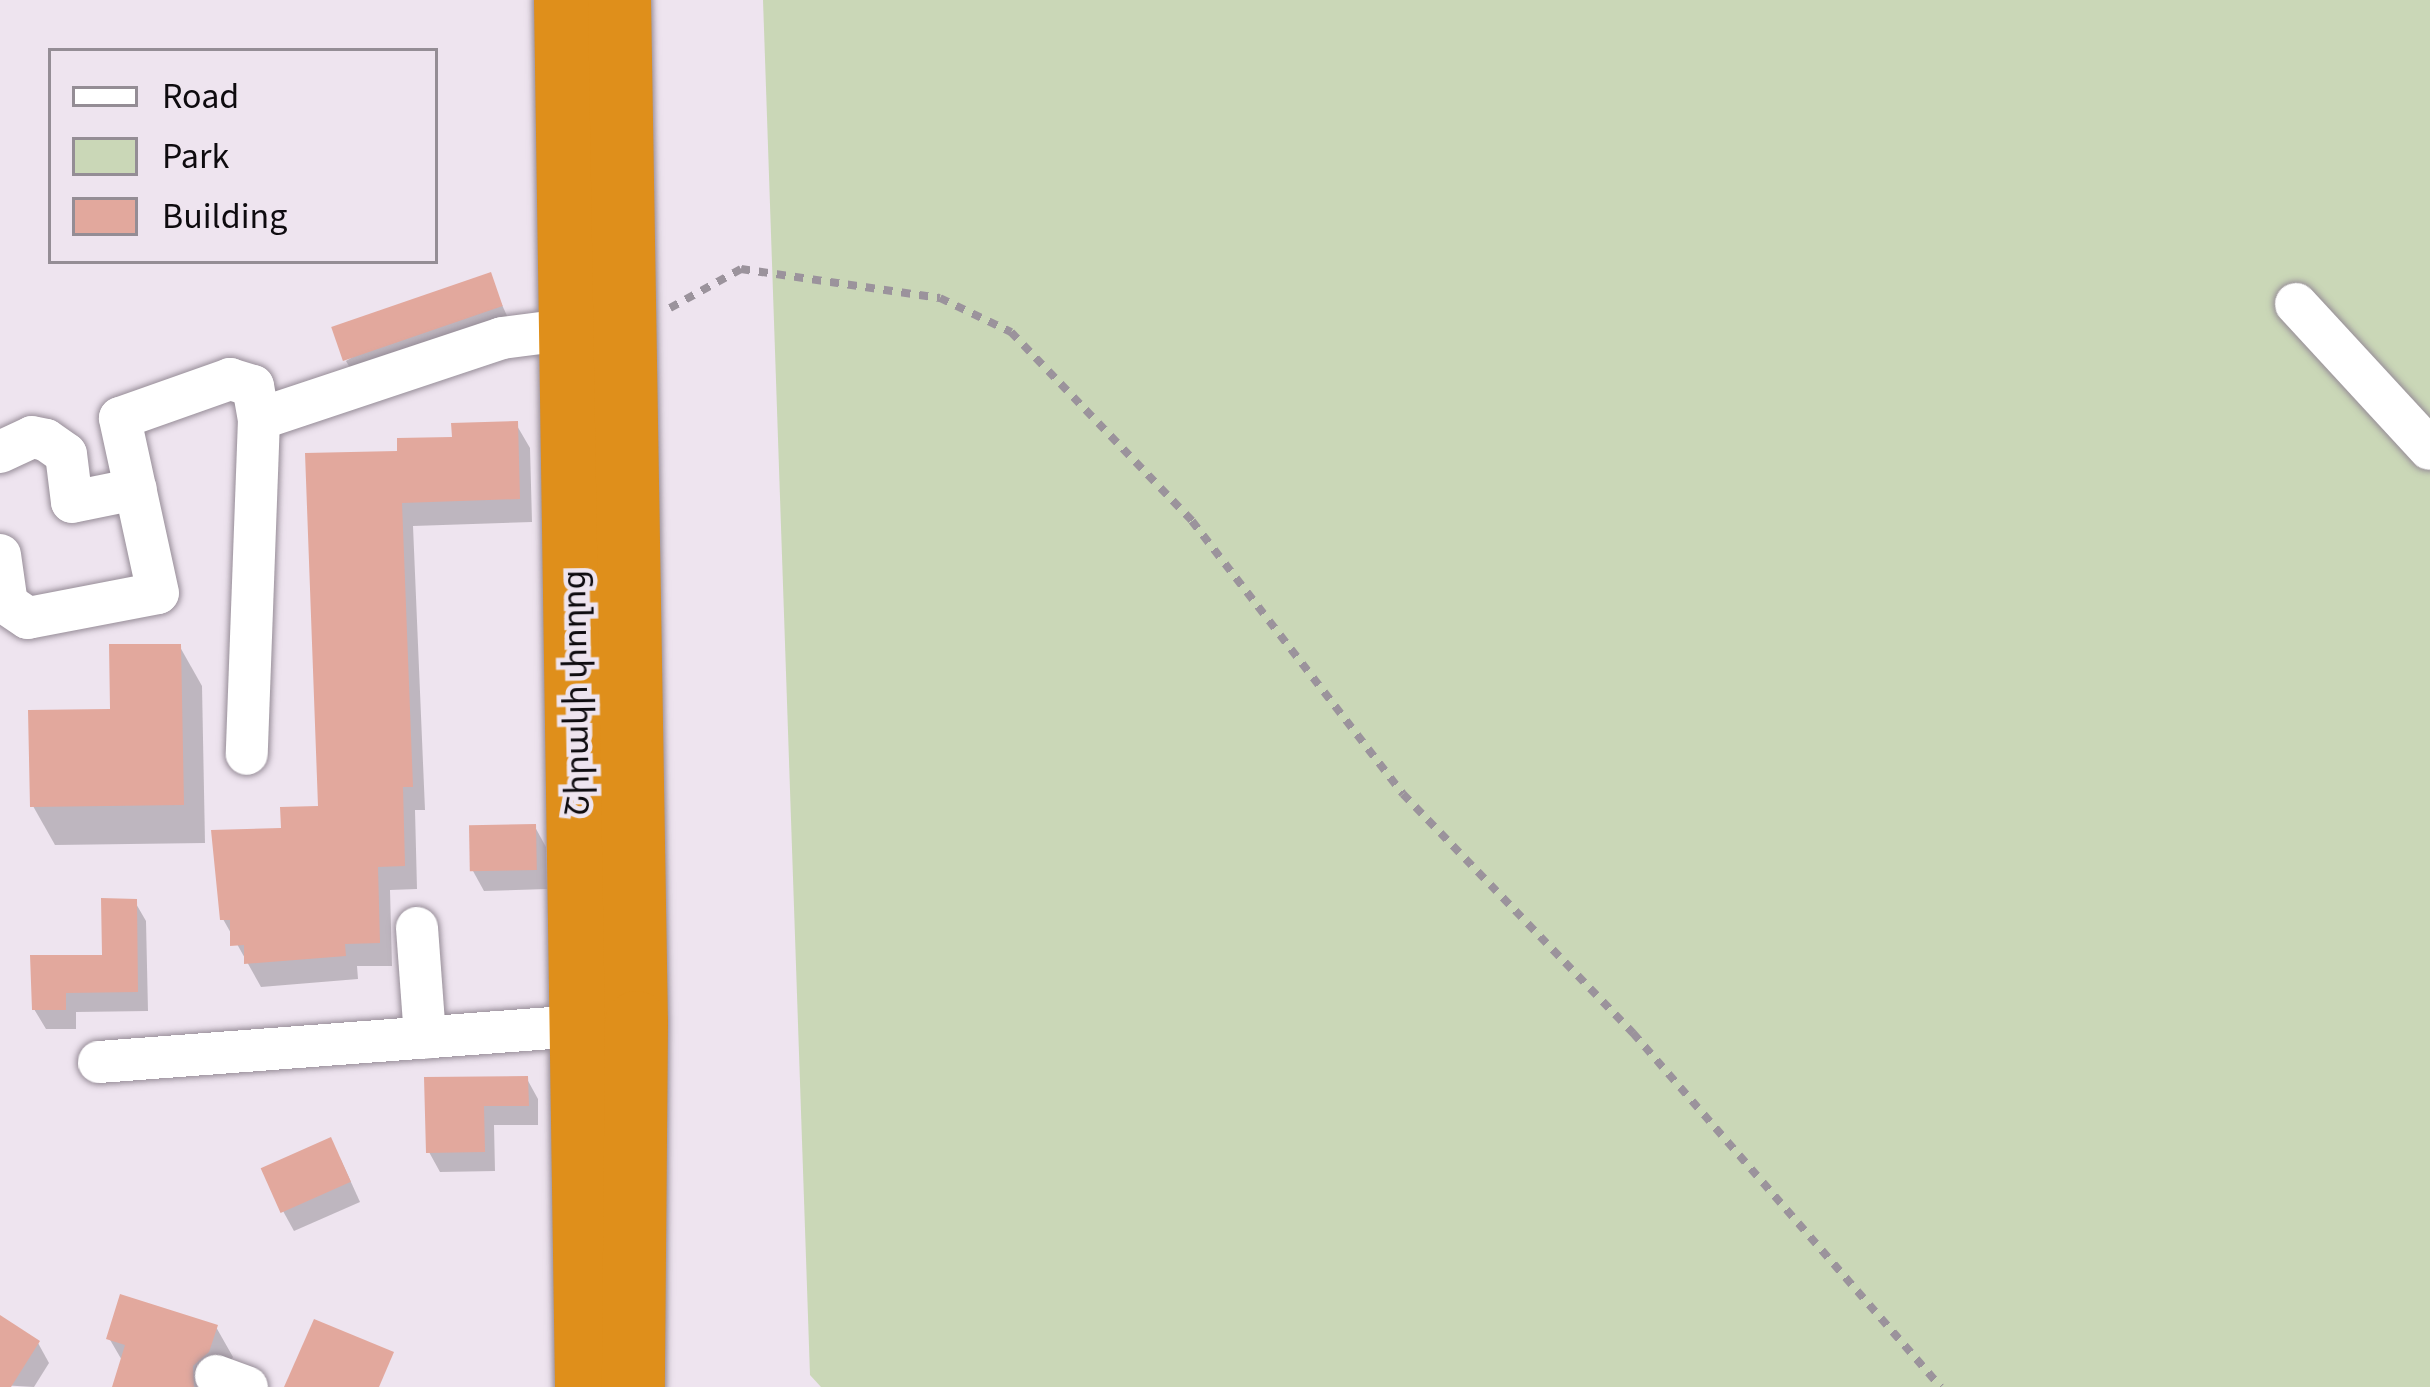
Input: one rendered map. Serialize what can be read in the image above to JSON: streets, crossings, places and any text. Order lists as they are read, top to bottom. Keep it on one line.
{"streets":{"highway":["Շիրակի փողոց"]},"legend":["Road","Park","Building"]}
